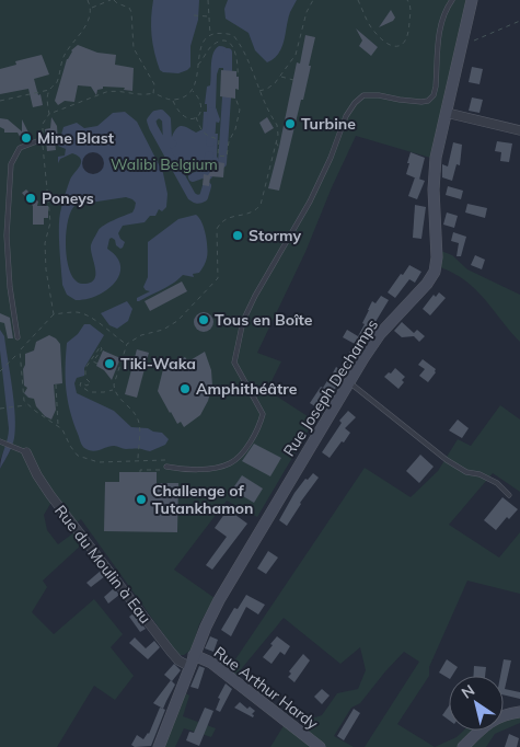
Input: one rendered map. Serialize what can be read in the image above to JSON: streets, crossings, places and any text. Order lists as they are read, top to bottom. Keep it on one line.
{"streets":{"street":["Rue Joseph Dechamps","Rue du Moulin à Eau","Rue Arthur Hardy"]},"crossings":[["Rue Joseph Dechamps","Rue du Moulin à Eau"],["Rue Joseph Dechamps","Rue Arthur Hardy"]],"parks":["Walibi Belgium"],"places":["Turbine","Mine Blast","Poneys","Stormy","Tous en Boîte","Tiki-Waka","Amphithéâtre","Challenge of Tutankhamon"],"north":"top left"}
